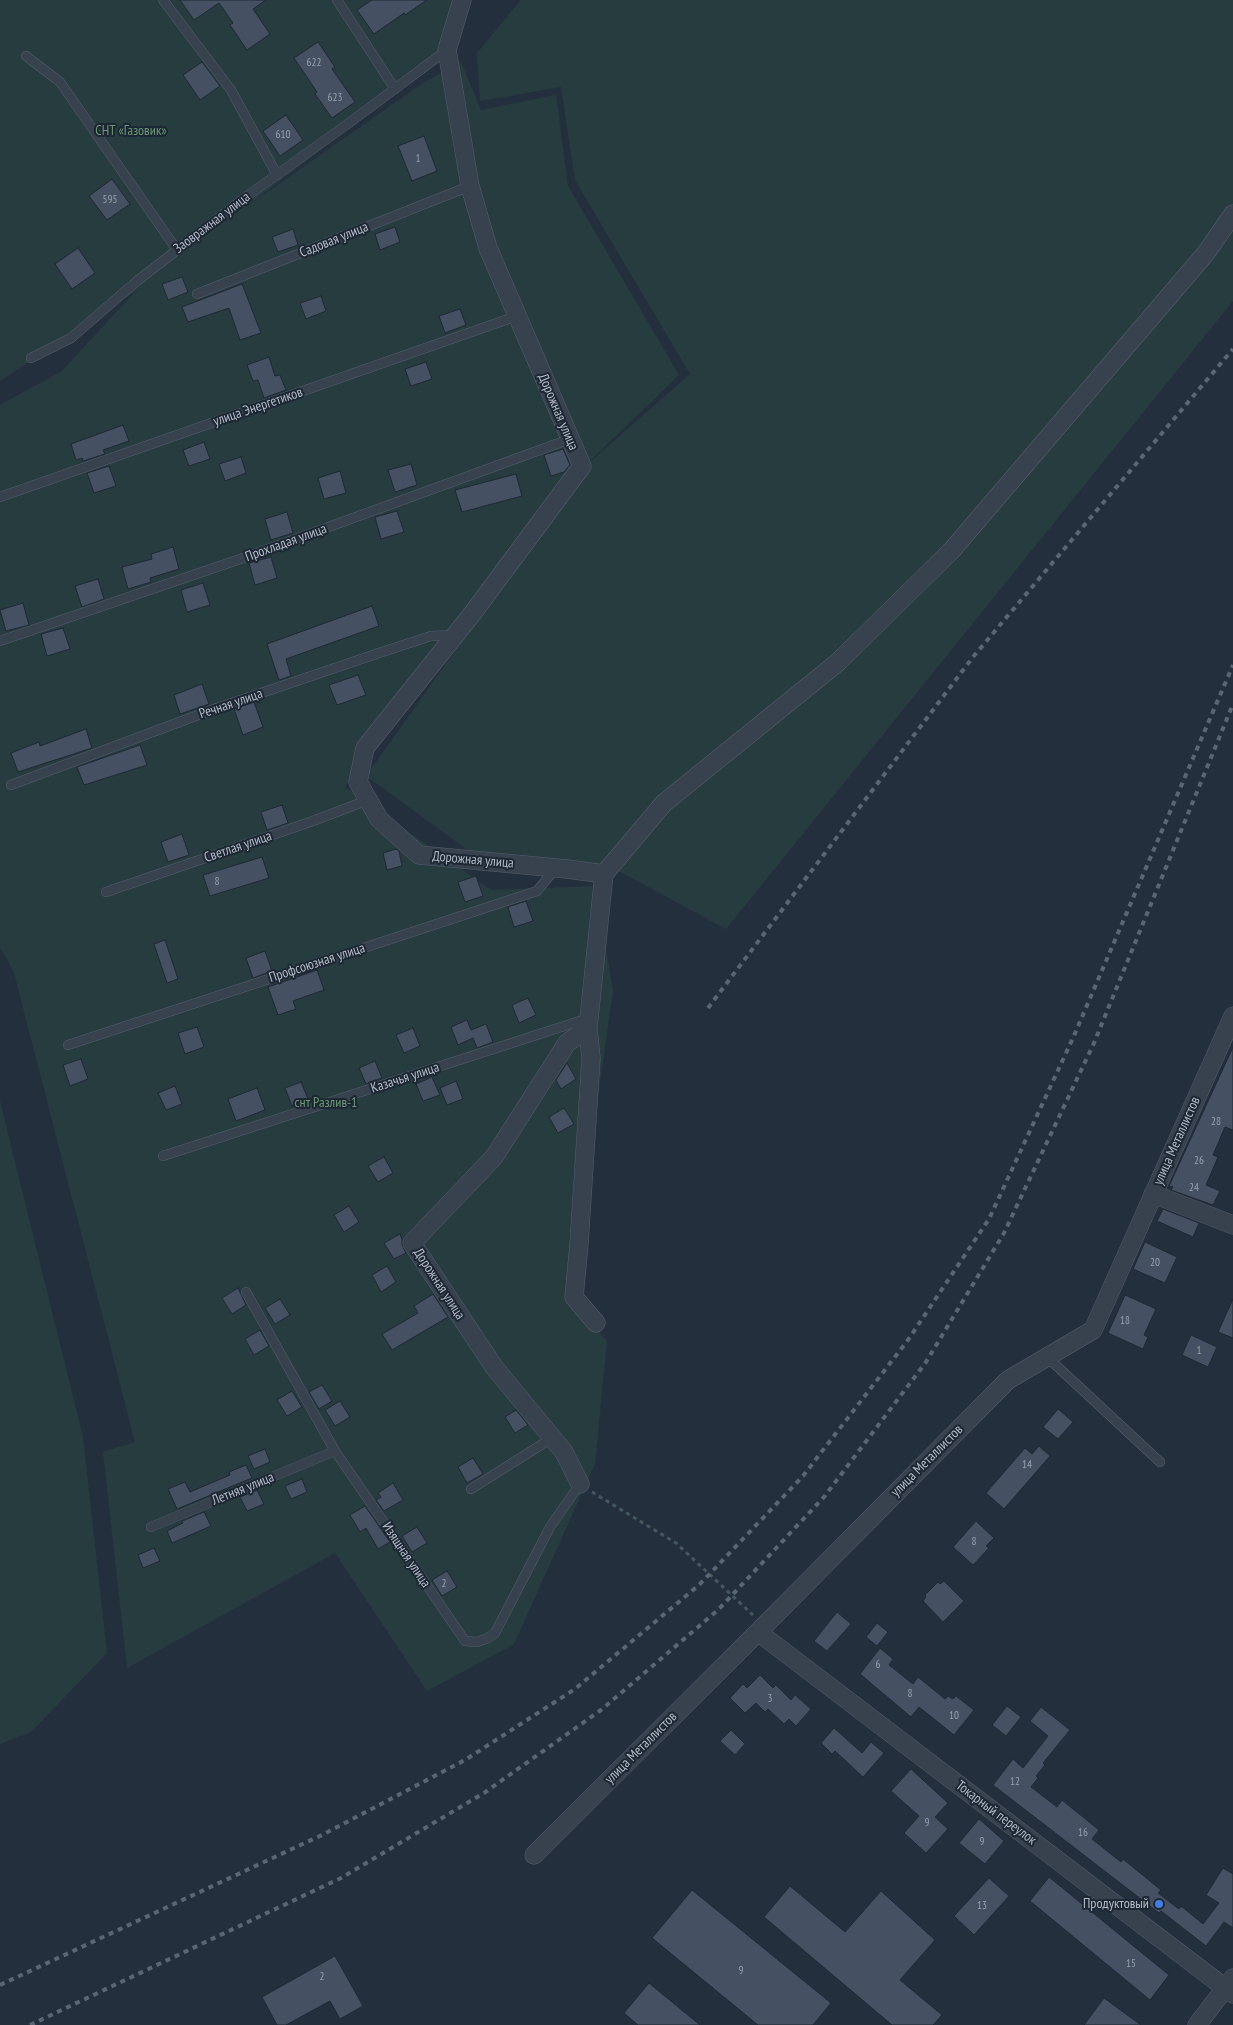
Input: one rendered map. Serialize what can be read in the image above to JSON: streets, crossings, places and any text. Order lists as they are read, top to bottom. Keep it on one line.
{"streets":{"street":["Дорожная улица","улица Металлистов","Токарный переулок"],"lane":["Заовражная улица","Садовая улица","улица Энергетиков","Прохладая улица","Речная улица","Светлая улица","Профсоюзная улица","Казачья улица","Летняя улица","Изящная улица"]},"crossings":[["Заовражная улица","Дорожная улица"],["Садовая улица","Дорожная улица"],["улица Энергетиков","Дорожная улица"],["Дорожная улица","Прохладая улица"],["Дорожная улица","Речная улица"],["Дорожная улица","Светлая улица"],["Дорожная улица","Профсоюзная улица"],["Дорожная улица","Казачья улица"],["Дорожная улица","Изящная улица"],["улица Металлистов","Токарный переулок"],["Летняя улица","Изящная улица"]],"parks":["СНТ «Газовик»","снт Разлив-1"],"places":["Продуктовый"],"house_numbers":["622","623","610","1","595","8","28","26","24","20","18","1","14","8","2","6","8","3","10","12","9","16","9","13","15","9","2"]}
